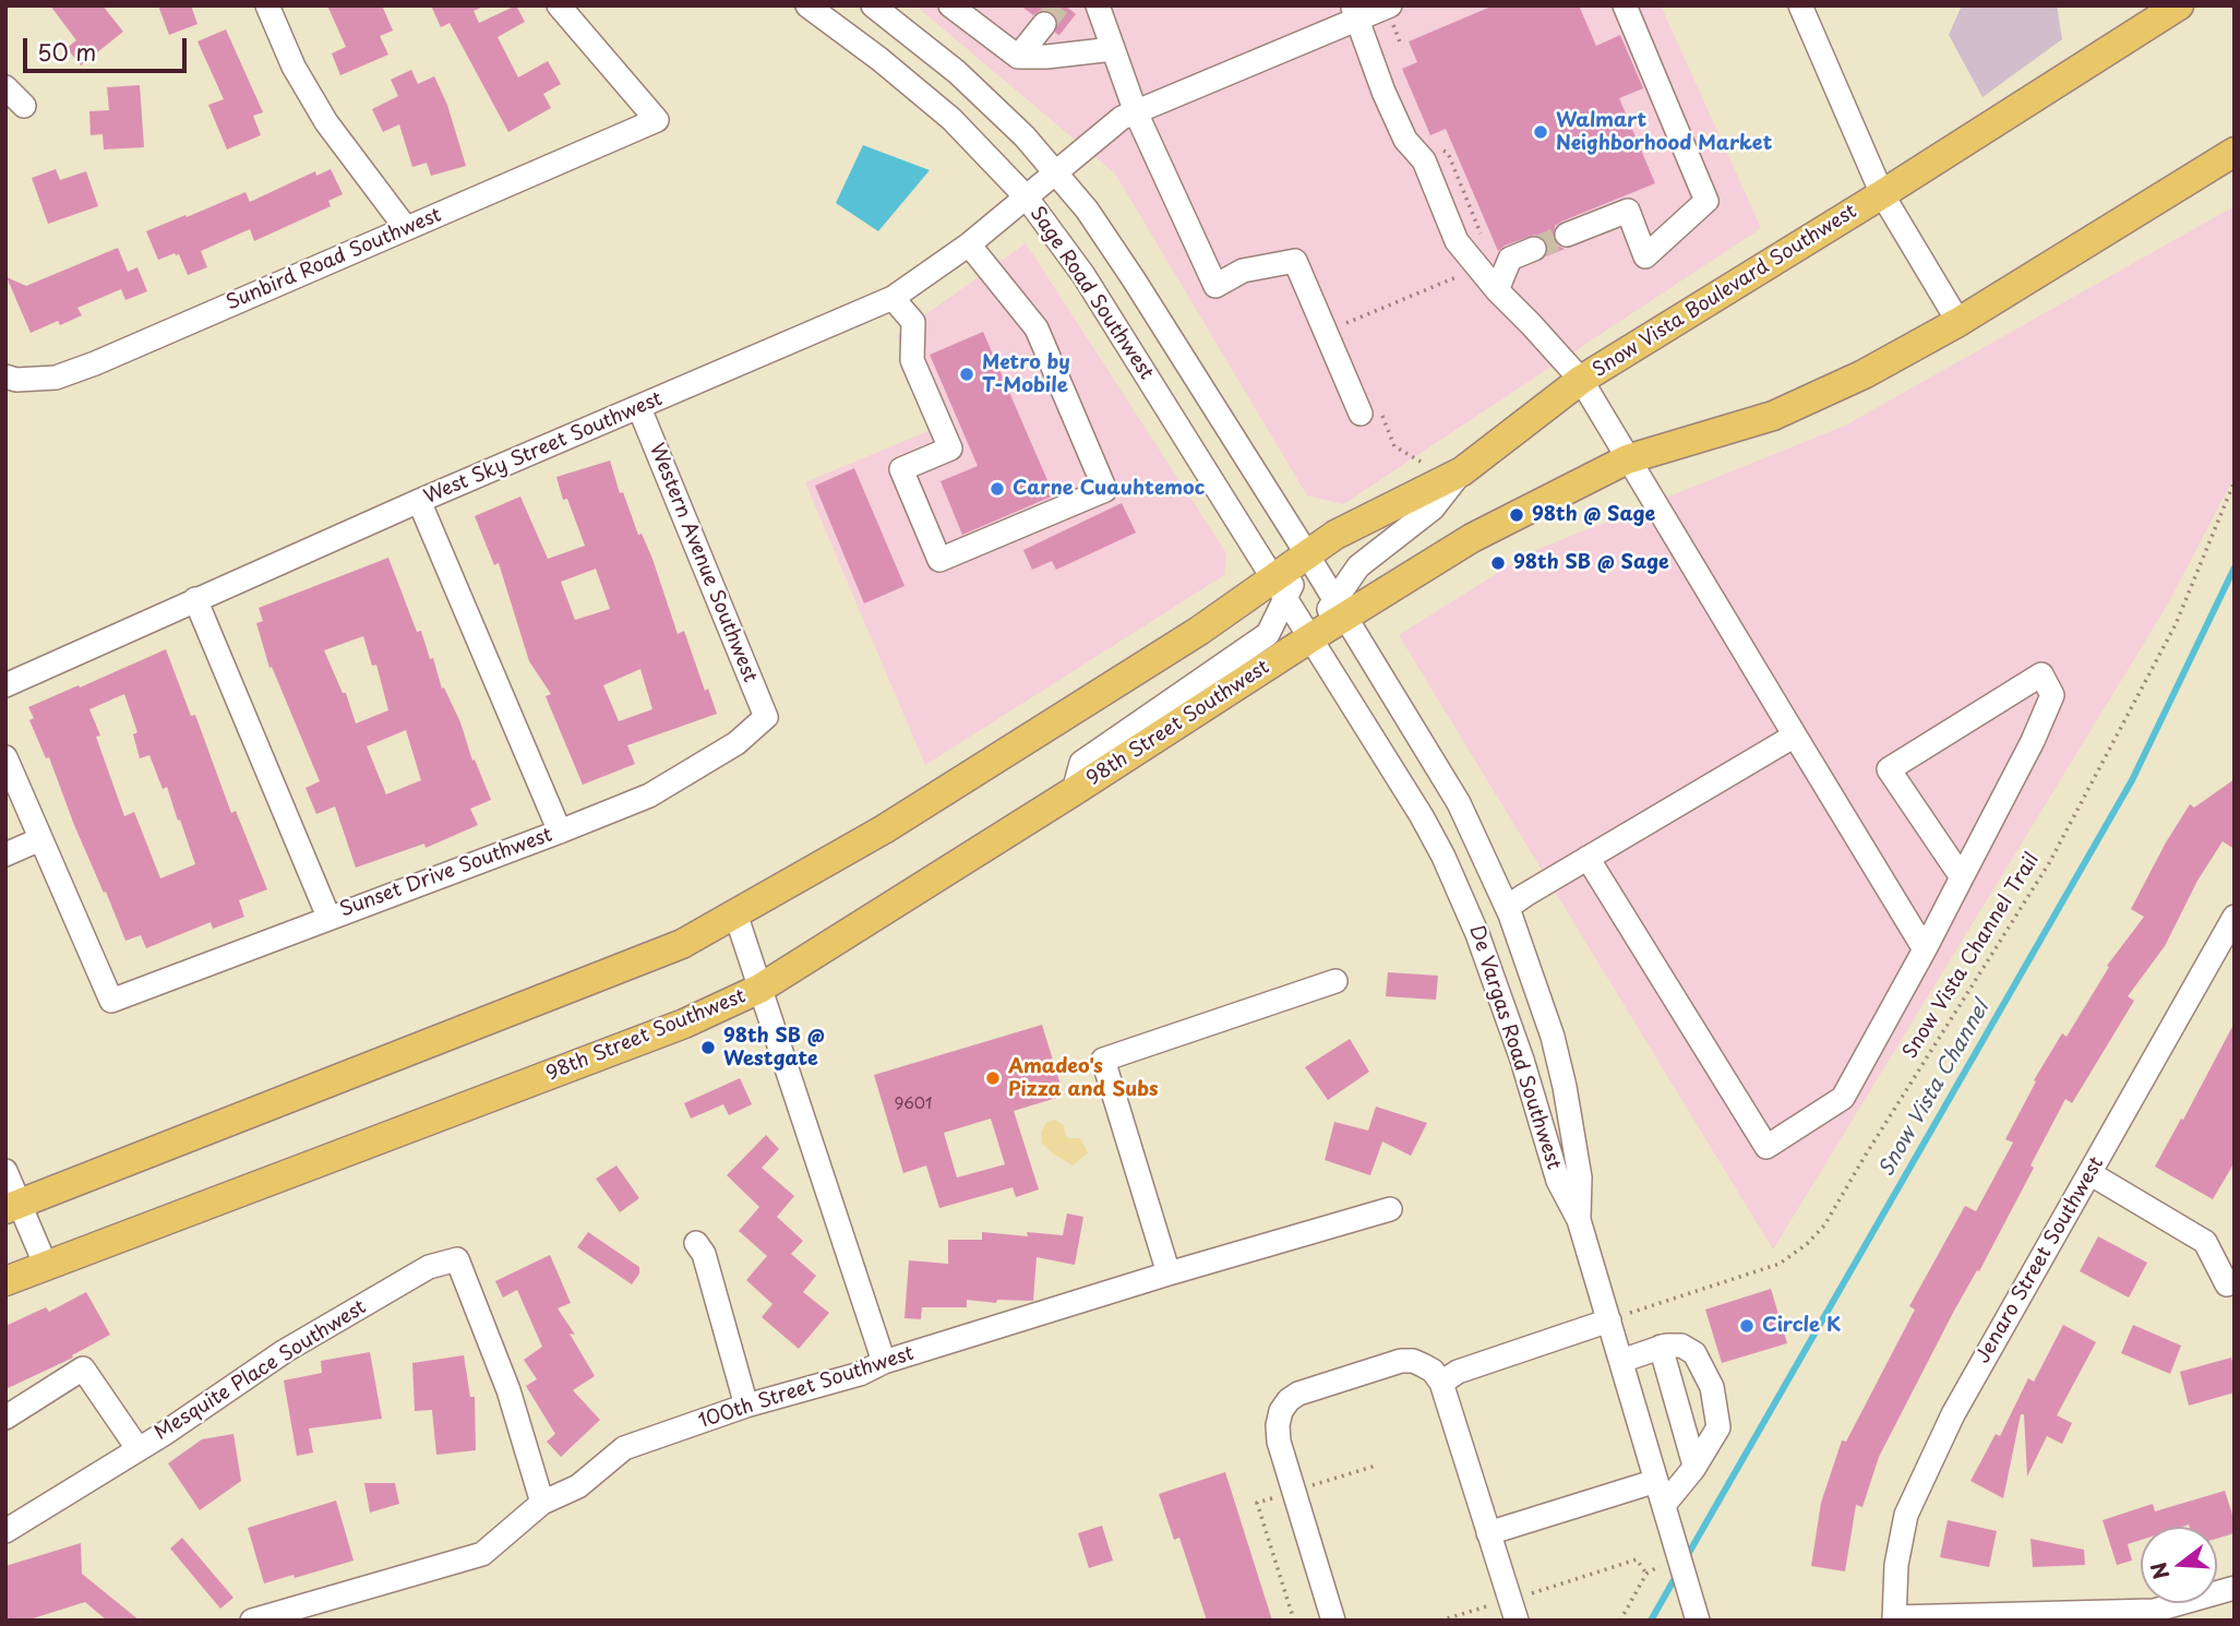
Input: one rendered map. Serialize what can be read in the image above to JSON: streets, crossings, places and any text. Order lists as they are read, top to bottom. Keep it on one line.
{"streets":{"main road":["Snow Vista Boulevard Southwest","98th Street Southwest"],"street":["Sunbird Road Southwest","Sage Road Southwest","West Sky Street Southwest","Western Avenue Southwest","Sunset Drive Southwest","De Vargas Road Southwest","Jenaro Street Southwest","Mesquite Place Southwest","100th Street Southwest"],"path":["Snow Vista Channel Trail"]},"crossings":[["Snow Vista Boulevard Southwest","Sage Road Southwest"],["Sage Road Southwest","West Sky Street Southwest"],["Sage Road Southwest","98th Street Southwest"],["Sage Road Southwest","De Vargas Road Southwest"],["West Sky Street Southwest","Western Avenue Southwest"],["Western Avenue Southwest","Sunset Drive Southwest"],["98th Street Southwest","De Vargas Road Southwest"],["Snow Vista Channel Trail","De Vargas Road Southwest"],["Mesquite Place Southwest","100th Street Southwest"]],"water":["Snow Vista Channel"],"places":["Walmart Neighborhood Market","Metro by T-Mobile","Carne Cuauhtemoc","98th @ Sage","98th SB @ Sage","98th SB @ Westgate","Amadeo's Pizza and Subs","Circle K"],"house_numbers":["9601"],"scale_bar":"50 m","north":"left"}
